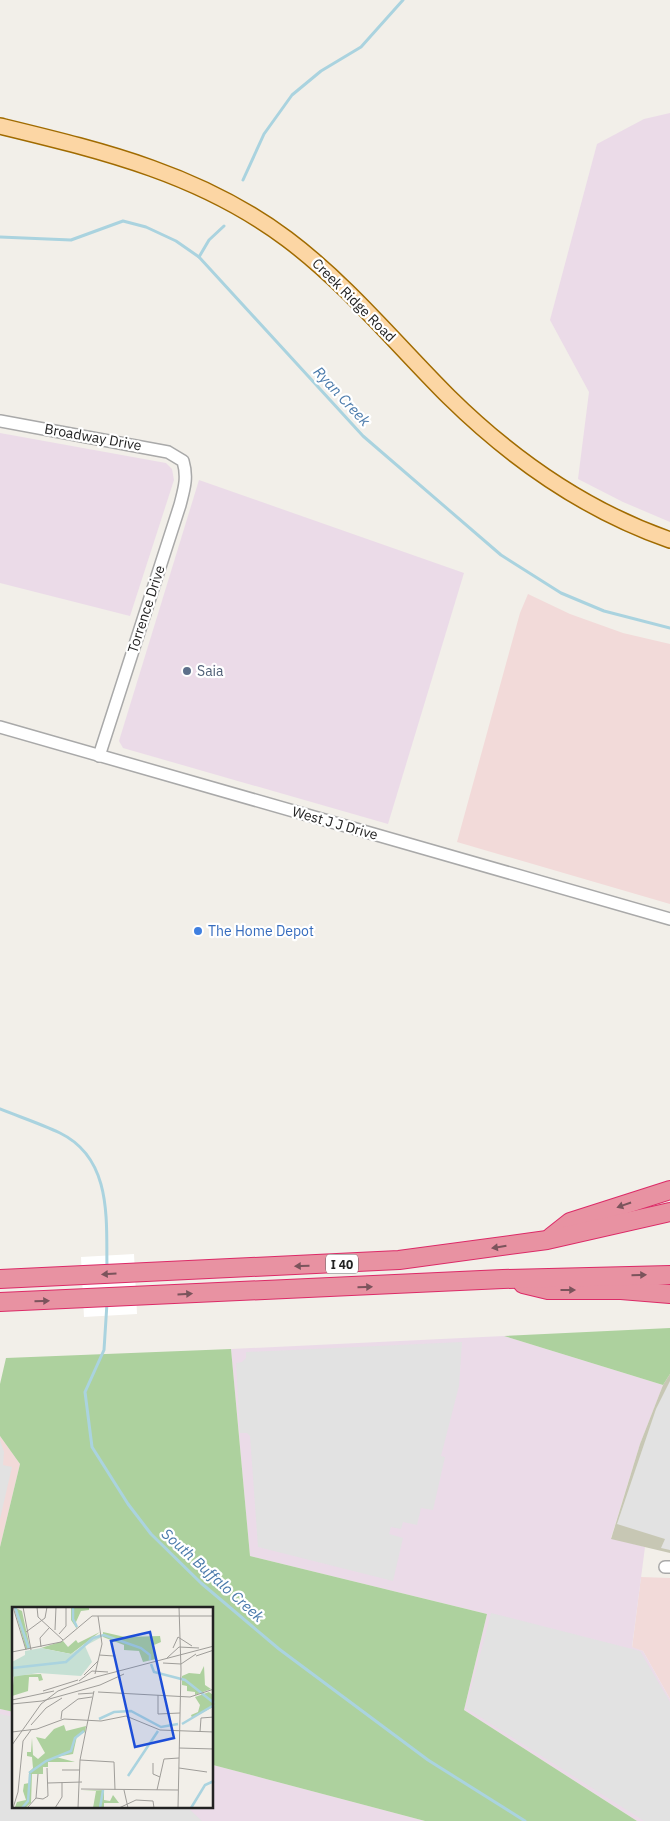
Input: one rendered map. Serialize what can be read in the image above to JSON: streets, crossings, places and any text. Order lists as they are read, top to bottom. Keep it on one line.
{"streets":{"highway":["I 40"],"main road":["Creek Ridge Road"],"street":["Broadway Drive","Torrence Drive","West J J Drive"]},"crossings":[["Broadway Drive","Torrence Drive"],["Torrence Drive","West J J Drive"]],"water":["Ryan Creek","South Buffalo Creek"],"places":["Saia","The Home Depot"]}
